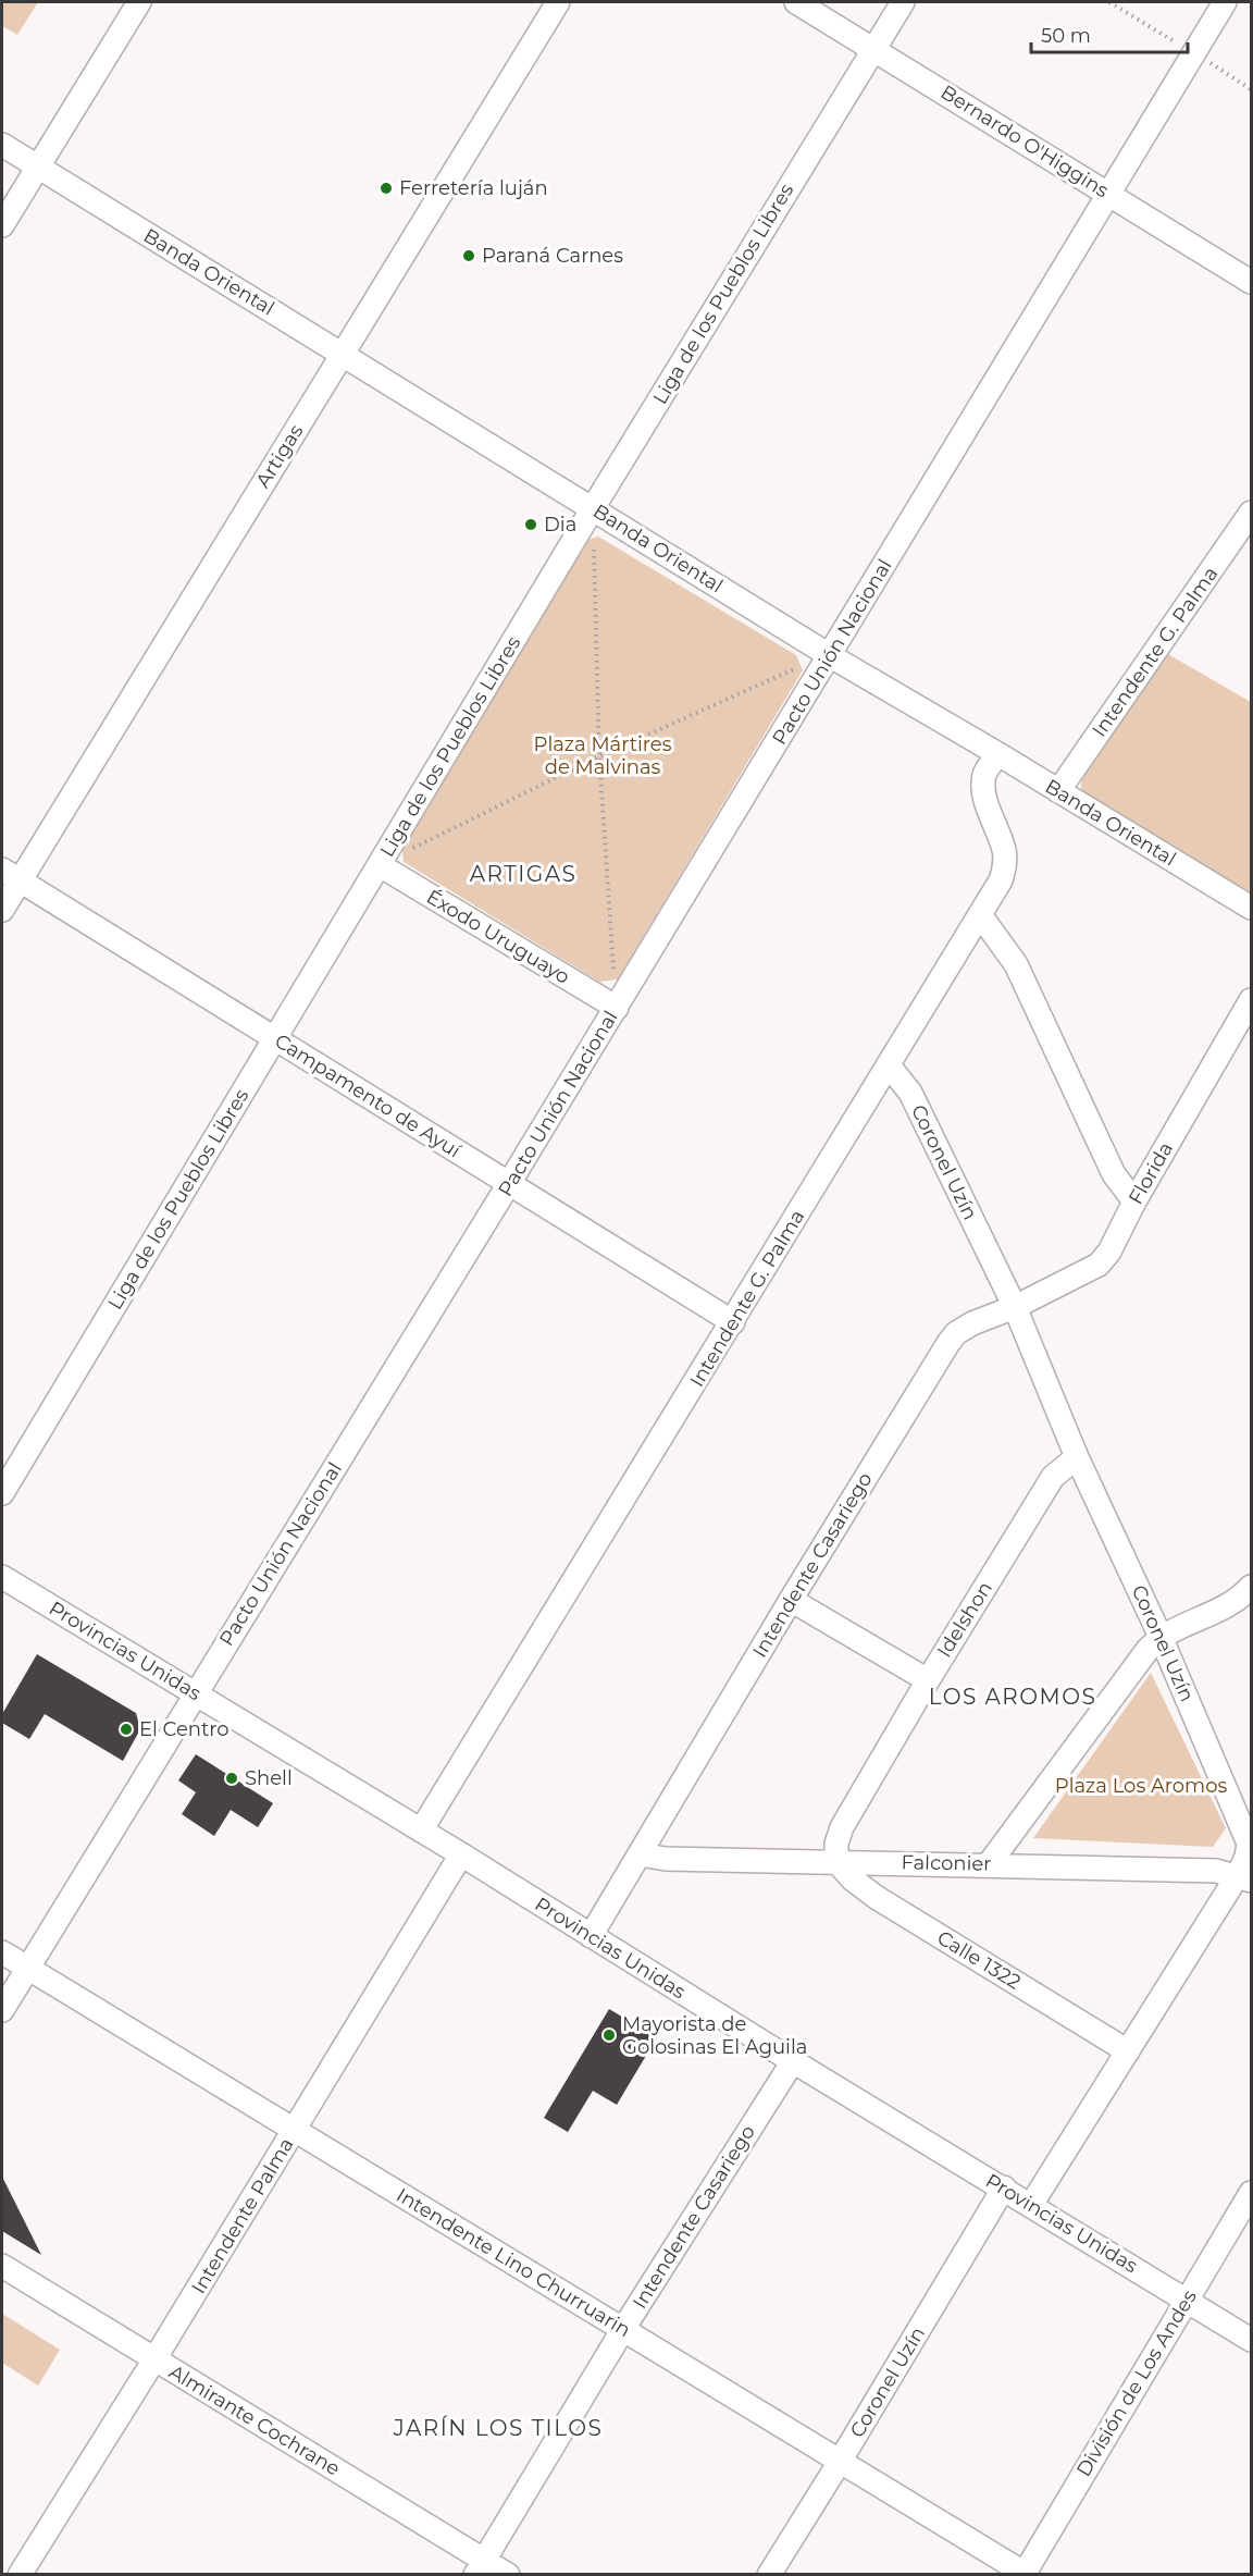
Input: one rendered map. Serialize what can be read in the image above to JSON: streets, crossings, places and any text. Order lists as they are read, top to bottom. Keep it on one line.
{"streets":{"street":["Bernardo O'Higgins","Banda Oriental","Liga de los Pueblos Libres","Artigas","Pacto Unión Nacional","Intendente G. Palma","Éxodo Uruguayo","Campamento de Ayuí","Coronel Uzín","Florida","Intendente Casariego","Idelshon","Provincias Unidas","Falconier","Calle 1322","Intendente Palma","Intendente Lino Churruarin","División de Los Andes","Almirante Cochrane"]},"crossings":[["Bernardo O'Higgins","Liga de los Pueblos Libres"],["Bernardo O'Higgins","Pacto Unión Nacional"],["Banda Oriental","Liga de los Pueblos Libres"],["Banda Oriental","Artigas"],["Banda Oriental","Pacto Unión Nacional"],["Banda Oriental","Intendente G. Palma"],["Liga de los Pueblos Libres","Éxodo Uruguayo"],["Liga de los Pueblos Libres","Campamento de Ayuí"],["Artigas","Campamento de Ayuí"],["Pacto Unión Nacional","Éxodo Uruguayo"],["Pacto Unión Nacional","Campamento de Ayuí"],["Pacto Unión Nacional","Provincias Unidas"],["Pacto Unión Nacional","Intendente Lino Churruarin"],["Intendente G. Palma","Campamento de Ayuí"],["Intendente G. Palma","Coronel Uzín"],["Intendente G. Palma","Provincias Unidas"],["Coronel Uzín","Florida"],["Coronel Uzín","Intendente Casariego"],["Coronel Uzín","Idelshon"],["Coronel Uzín","Provincias Unidas"],["Coronel Uzín","Falconier"],["Coronel Uzín","Calle 1322"],["Coronel Uzín","Intendente Lino Churruarin"],["Florida","Intendente Casariego"],["Intendente Casariego","Provincias Unidas"],["Intendente Casariego","Falconier"],["Intendente Casariego","Intendente Lino Churruarin"],["Intendente Casariego","Almirante Cochrane"],["Idelshon","Falconier"],["Idelshon","Calle 1322"],["Provincias Unidas","Intendente Palma"],["Provincias Unidas","División de Los Andes"],["Falconier","Calle 1322"],["Intendente Palma","Intendente Lino Churruarin"],["Intendente Palma","Almirante Cochrane"],["Intendente Lino Churruarin","División de Los Andes"]],"districts":["ARTIGAS","LOS AROMOS","JARÍN LOS TILOS"],"parks":["Plaza Mártires de Malvinas","Plaza Los Aromos"],"places":["Ferretería luján","Paraná Carnes","Dia","El Centro","Shell","Mayorista de Golosinas El Aguila"],"scale_bar":"50 m"}
